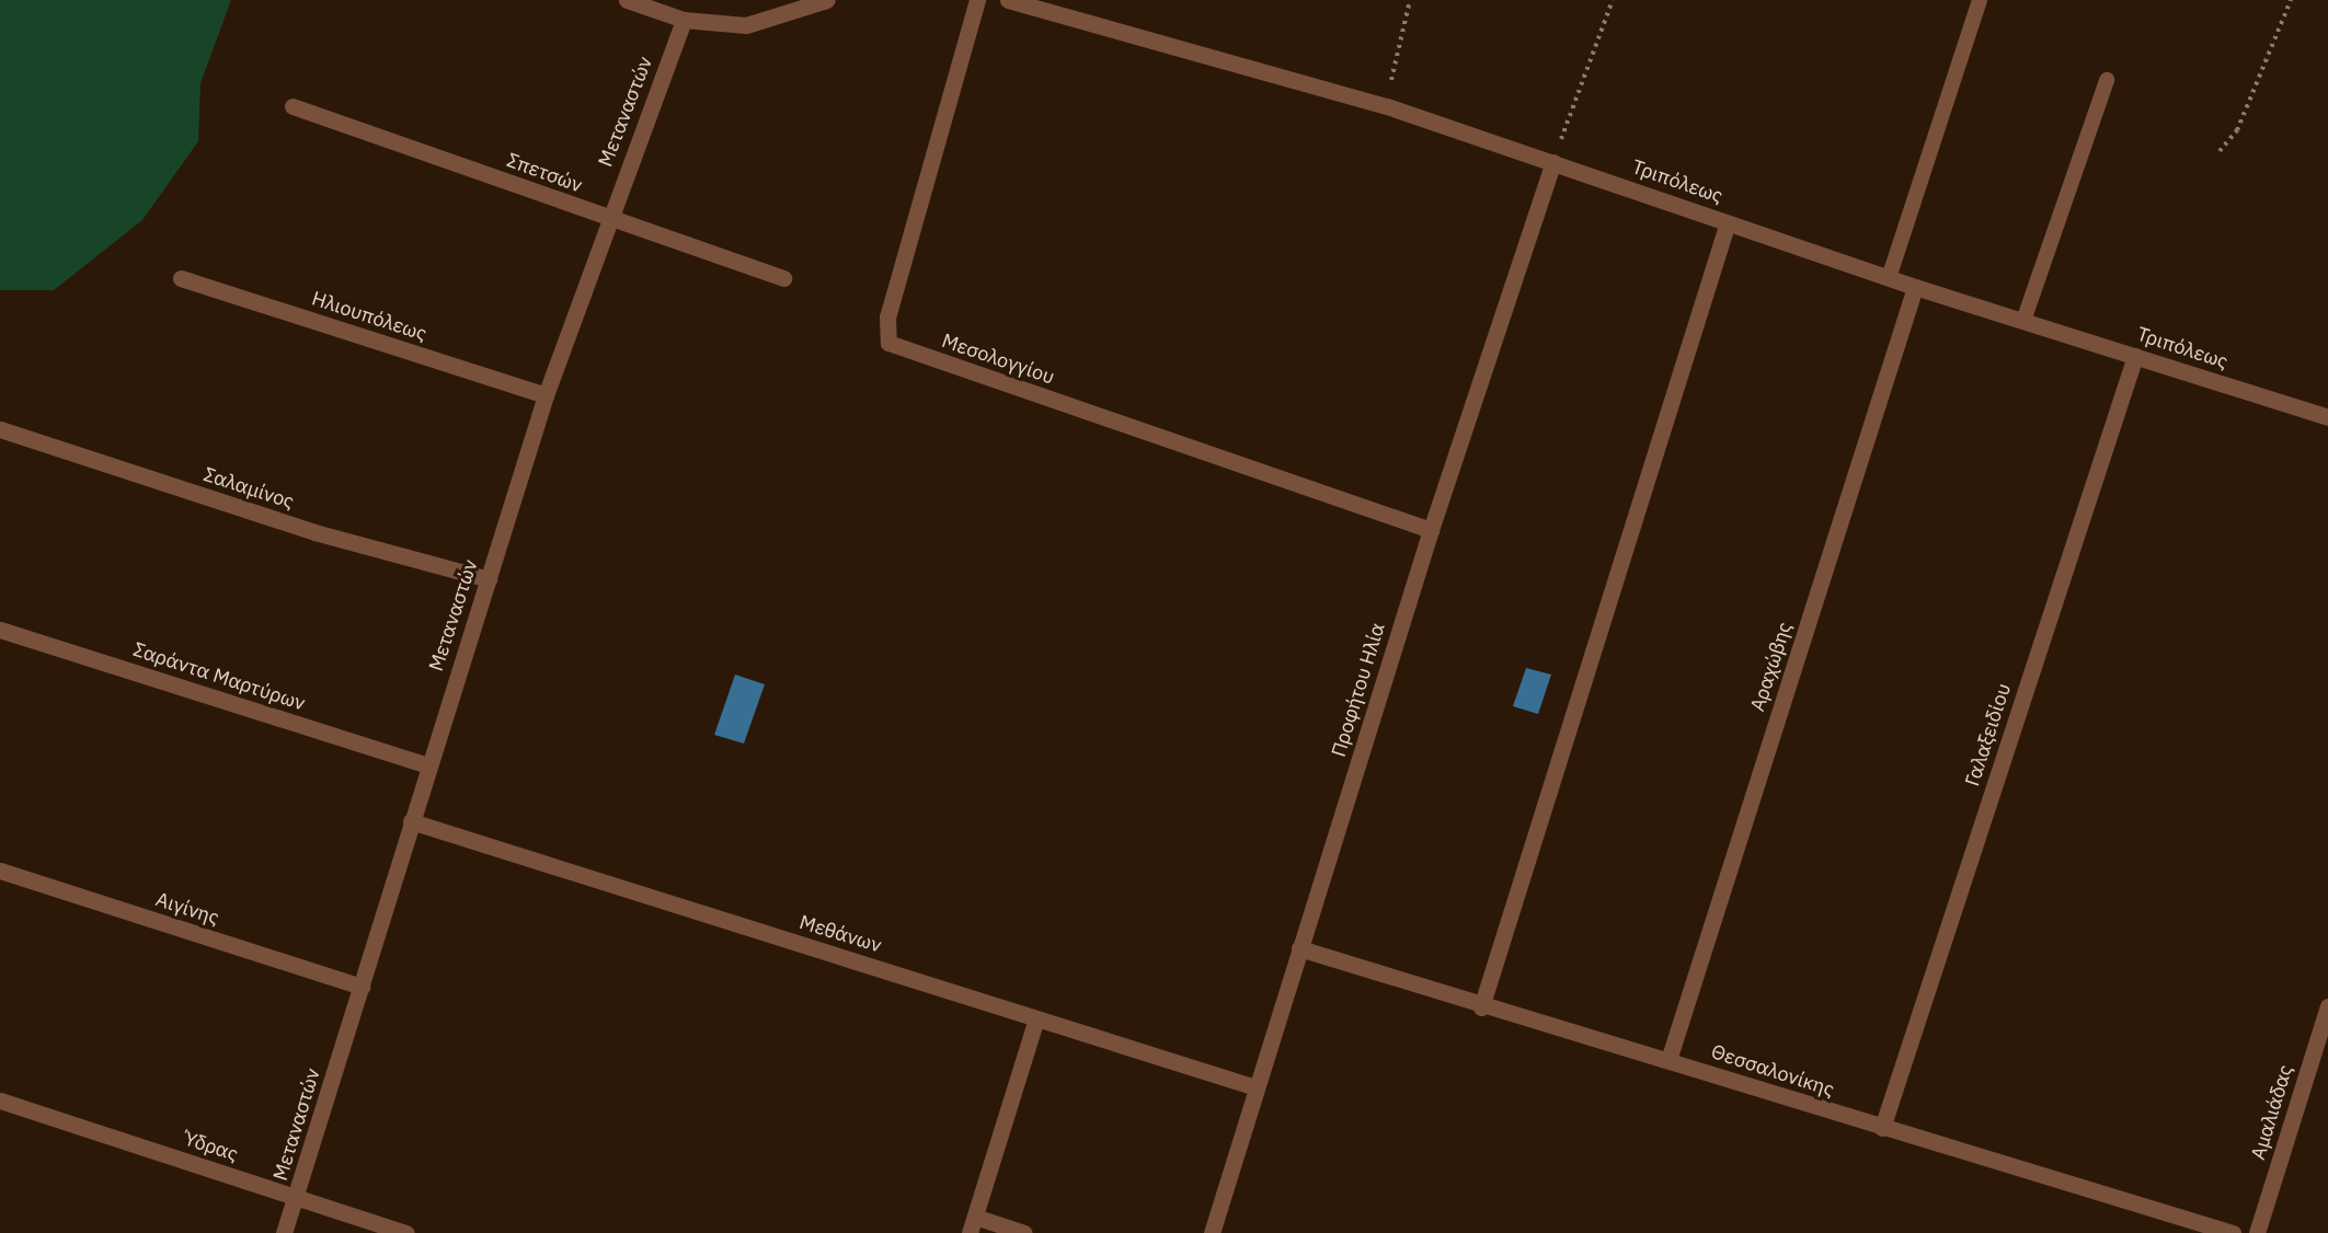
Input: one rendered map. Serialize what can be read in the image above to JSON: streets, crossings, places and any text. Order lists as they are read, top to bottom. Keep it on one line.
{"streets":{"street":["Μεταναστών","Σπετσών","Τριπόλεως","Ηλιουπόλεως","Μεσολογγίου","Σαλαμίνος","Αραχώβης","Σαράντα Μαρτύρων","Προφήτου Ηλία","Γαλαξειδίου","Αιγίνης","Μεθάνων","Θεσσαλονίκης","Αμαλιάδας","Ύδρας"]},"crossings":[["Μεταναστών","Σπετσών"],["Μεταναστών","Ηλιουπόλεως"],["Μεταναστών","Σαλαμίνος"],["Μεταναστών","Σαράντα Μαρτύρων"],["Μεταναστών","Αιγίνης"],["Μεταναστών","Μεθάνων"],["Μεταναστών","Ύδρας"],["Τριπόλεως","Αραχώβης"],["Τριπόλεως","Προφήτου Ηλία"],["Τριπόλεως","Γαλαξειδίου"],["Μεσολογγίου","Προφήτου Ηλία"],["Αραχώβης","Θεσσαλονίκης"],["Προφήτου Ηλία","Μεθάνων"],["Προφήτου Ηλία","Θεσσαλονίκης"],["Γαλαξειδίου","Θεσσαλονίκης"]]}
